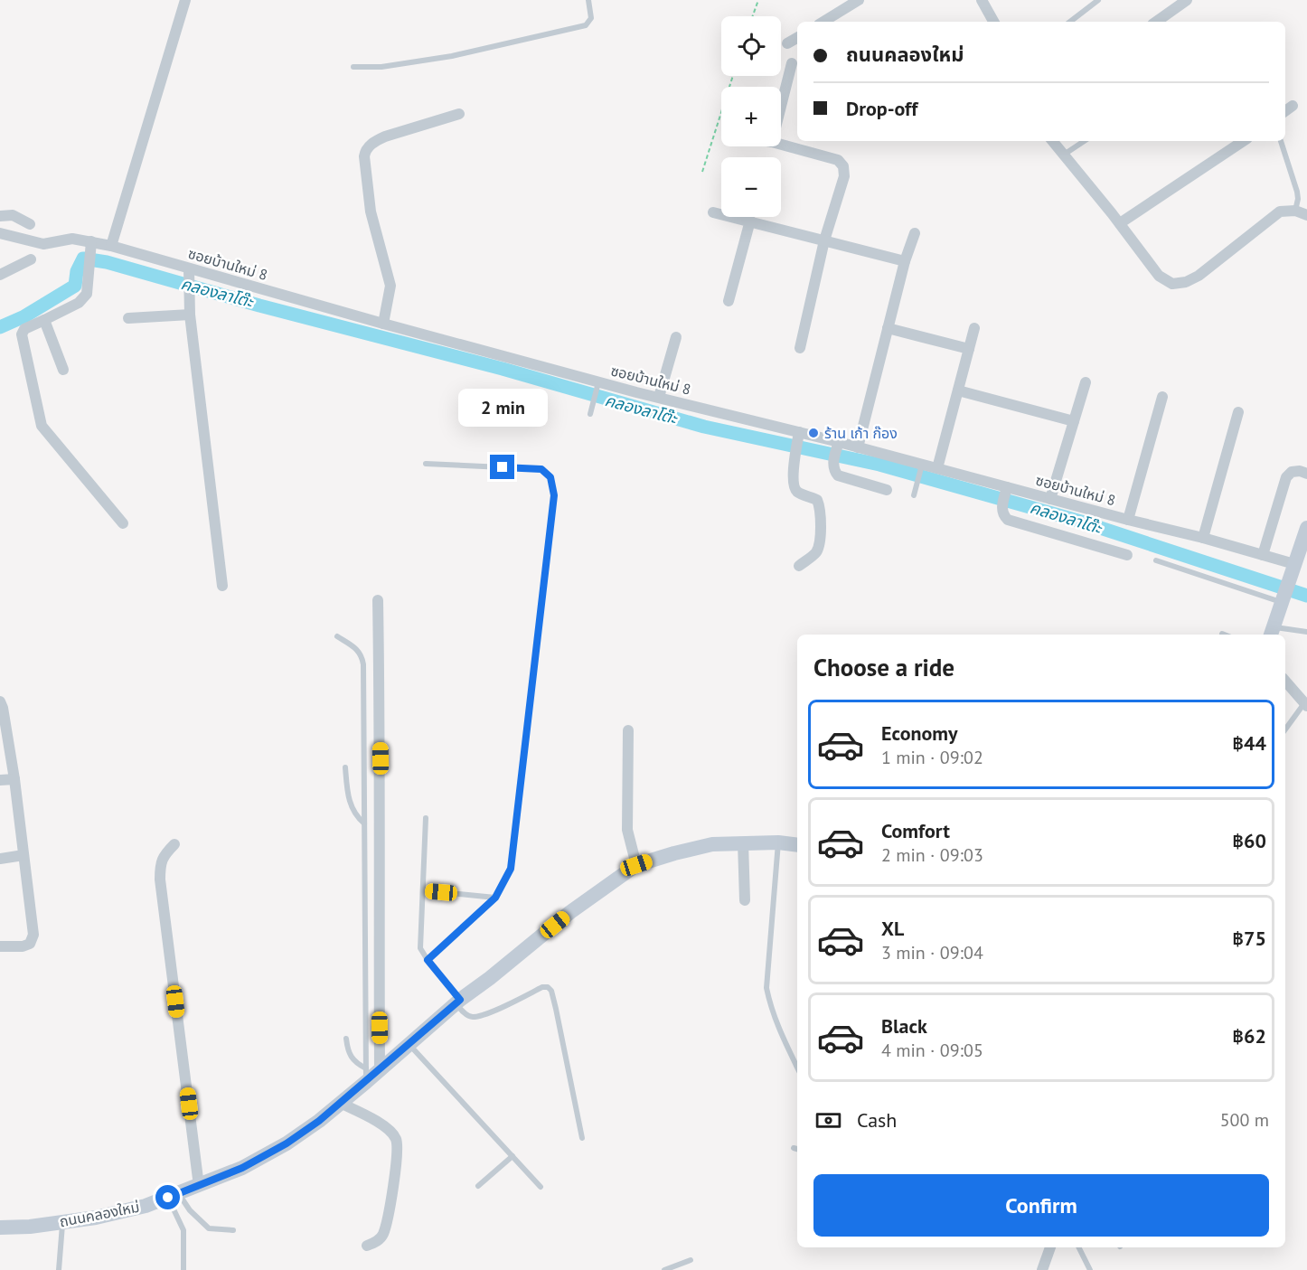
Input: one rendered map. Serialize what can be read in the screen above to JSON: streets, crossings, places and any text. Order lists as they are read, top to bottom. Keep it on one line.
{"streets":{"street":["ซอยบ้านใหม่ 8","ถนนคลองใหม่"]},"water":["คลองลาโต๊ะ"],"places":["ร้าน เก้า ก๊อง"],"page":{"map_buttons":["+","−"],"banner":["ถนนคลองใหม่","Drop-off"],"bubble":"2 min","heading":"Choose a ride","list":[{"name":"Economy","note":"1 min · 09:02","value":"฿44"},{"name":"Comfort","note":"2 min · 09:03","value":"฿60"},{"name":"XL","note":"3 min · 09:04","value":"฿75"},{"name":"Black","note":"4 min · 09:05","value":"฿62"}],"pay":["Cash","500 m"],"buttons":"Confirm"}}
